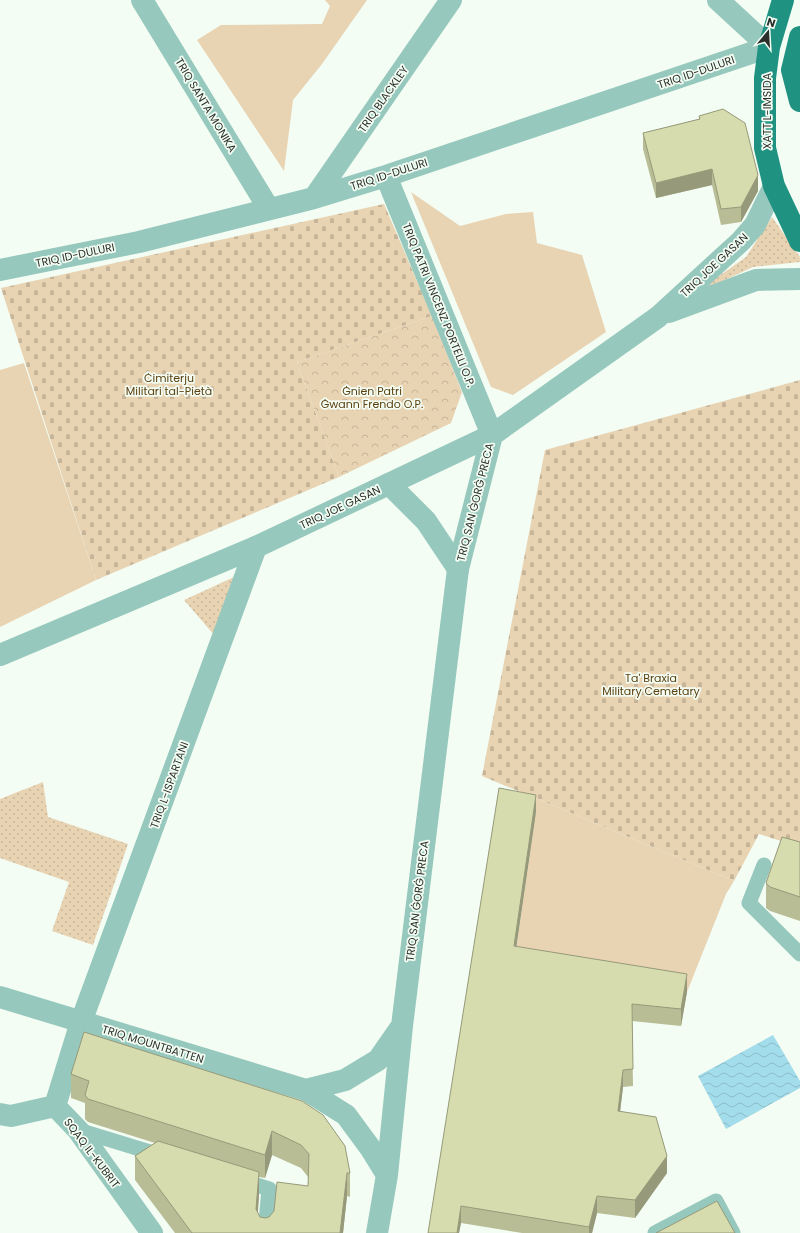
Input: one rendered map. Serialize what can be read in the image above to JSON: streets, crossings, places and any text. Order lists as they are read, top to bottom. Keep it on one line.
{"streets":{"highway":["XATT L-IMSIDA"],"street":["TRIQ ID-DULURI","TRIQ BLACKLEY","TRIQ SANTA MONIKA","TRIQ JOE GASAN","TRIQ PATRI VINCENZ PORTELLI O.P.","TRIQ SAN ĠORĠ PRECA","TRIQ L-ISPARTANI","TRIQ MOUNTBATTEN","SQAQ IL-KUBRIT"]},"crossings":[["TRIQ ID-DULURI","TRIQ BLACKLEY"],["TRIQ ID-DULURI","TRIQ SANTA MONIKA"],["TRIQ ID-DULURI","XATT L-IMSIDA"],["TRIQ ID-DULURI","TRIQ PATRI VINCENZ PORTELLI O.P."],["XATT L-IMSIDA","TRIQ JOE GASAN"],["TRIQ JOE GASAN","TRIQ PATRI VINCENZ PORTELLI O.P."],["TRIQ JOE GASAN","TRIQ SAN ĠORĠ PRECA"],["TRIQ JOE GASAN","TRIQ L-ISPARTANI"],["TRIQ PATRI VINCENZ PORTELLI O.P.","TRIQ SAN ĠORĠ PRECA"],["TRIQ SAN ĠORĠ PRECA","TRIQ MOUNTBATTEN"],["TRIQ L-ISPARTANI","TRIQ MOUNTBATTEN"]],"parks":["Ċimiterju Militari tal-Pietà","Ġnien Patri Ġwann Frendo O.P.","Ta' Braxia Military Cemetary"],"north":"top"}
